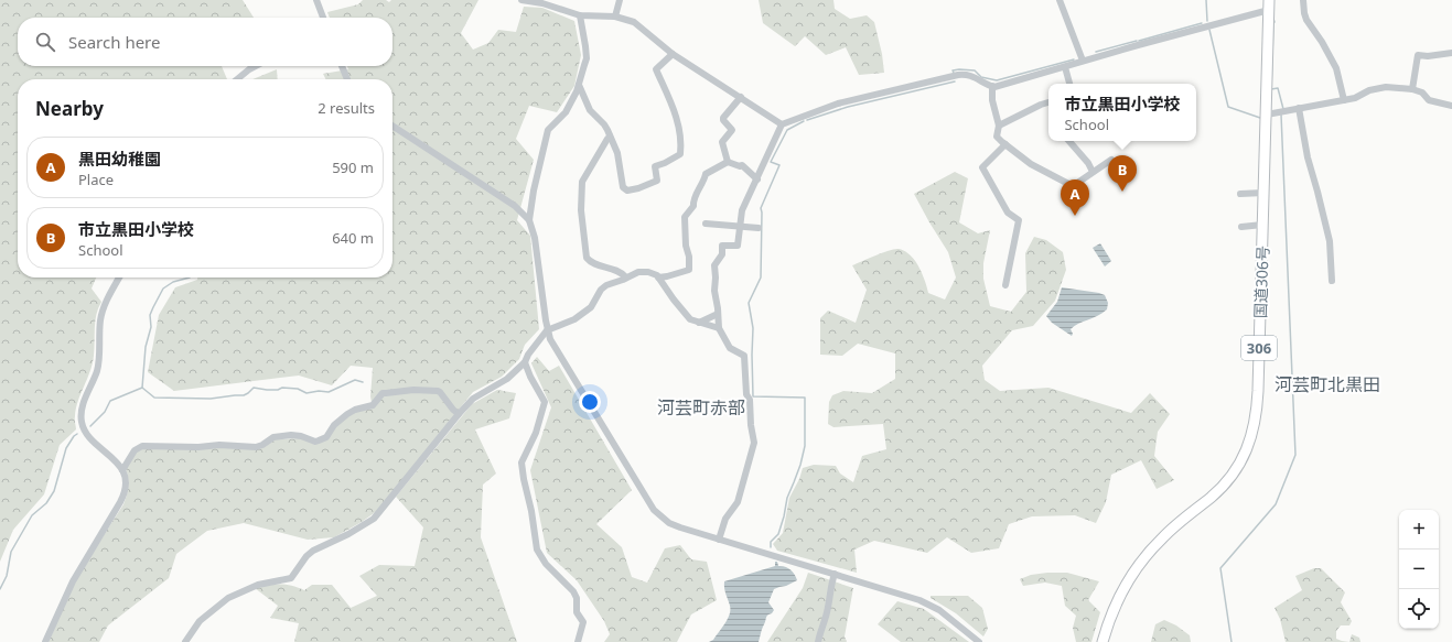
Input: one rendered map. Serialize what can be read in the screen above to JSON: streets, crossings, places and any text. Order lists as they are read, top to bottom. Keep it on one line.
{"streets":{"highway":["国道306号","306"]},"districts":["河芸町北黒田","河芸町赤部"],"page":{"search":"Search here","heading":["Nearby","2 results"],"popup":["市立黒田小学校","School"],"list":[{"mark":"A","name":"黒田幼稚園","note":"Place","value":"590 m"},{"mark":"B","name":"市立黒田小学校","note":"School","value":"640 m"}],"pins":["B","A"],"map_buttons":["+","−"]}}
